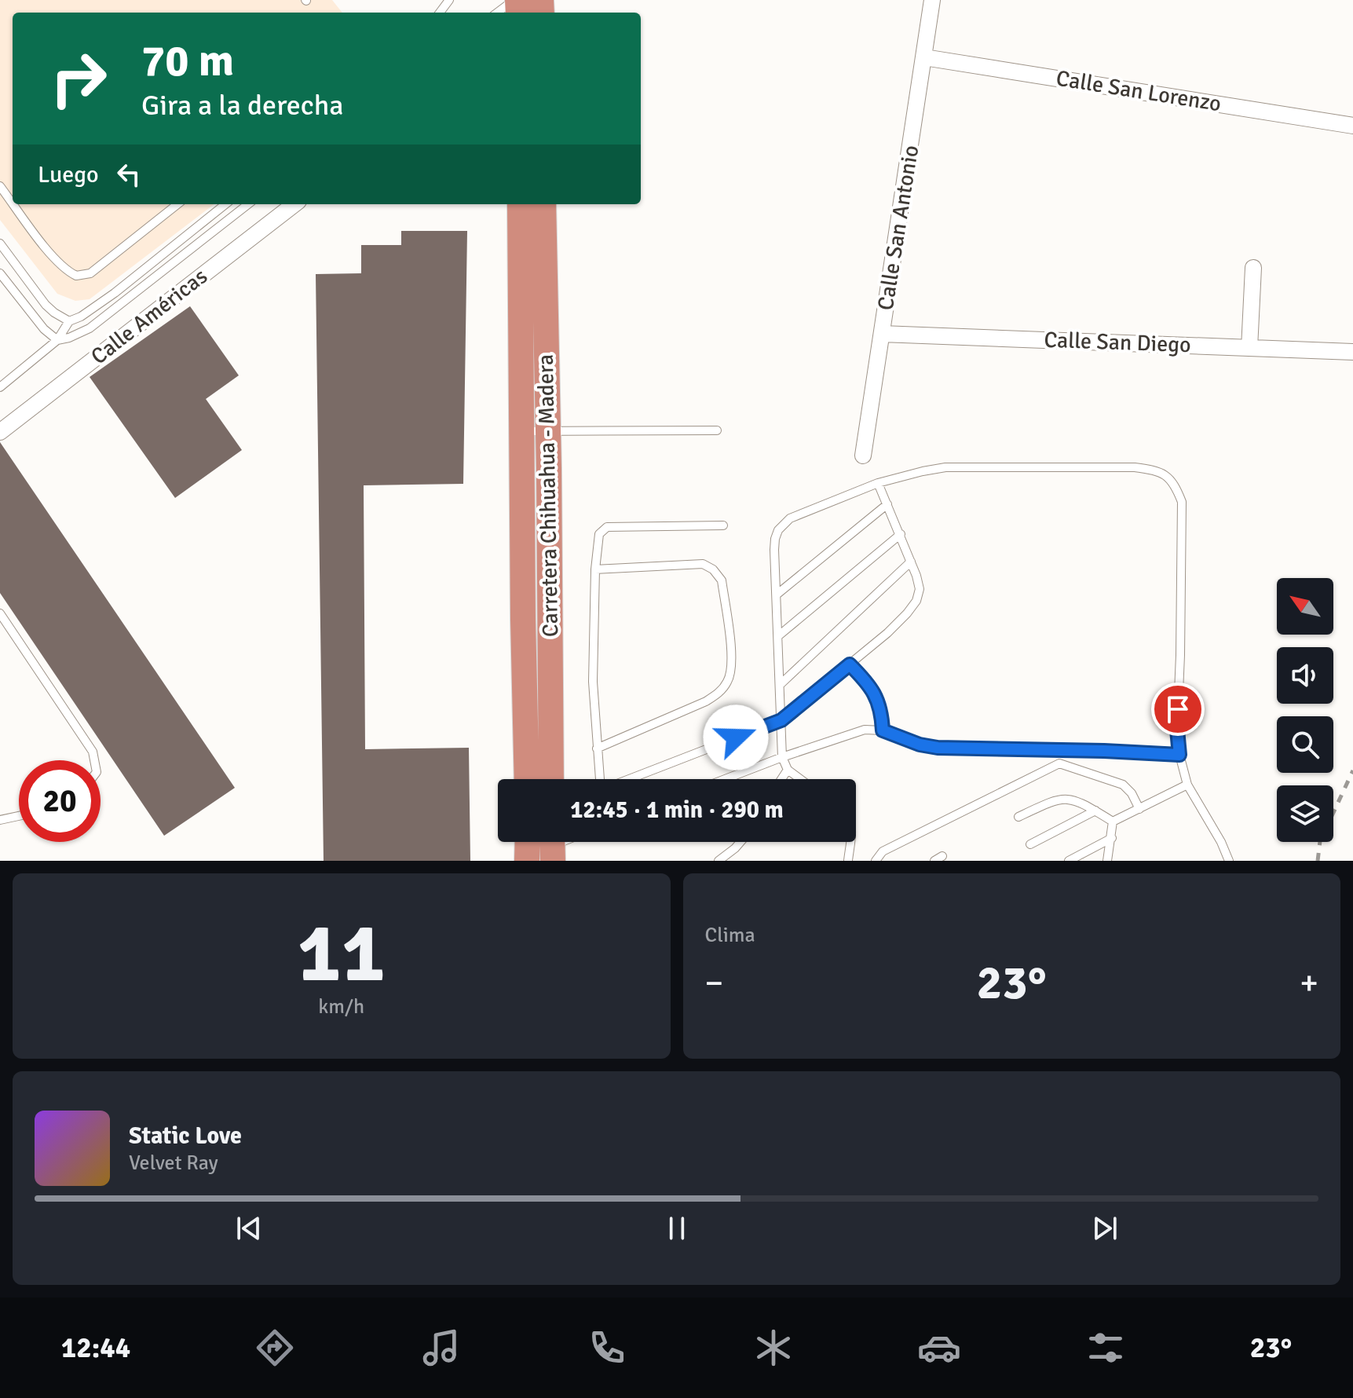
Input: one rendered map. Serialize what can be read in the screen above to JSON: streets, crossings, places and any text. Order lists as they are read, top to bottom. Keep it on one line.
{"streets":{"highway":["Carretera Chihuahua - Madera"],"street":["Calle San Lorenzo","Calle San Antonio","Calle Américas","Calle San Diego"]},"crossings":[["Calle San Lorenzo","Calle San Antonio"],["Calle San Antonio","Calle San Diego"]],"north":"top left","page":{"turn":["70 m","Gira a la derecha"],"then":"Luego","limit":"20","trip":"12:45 · 1 min · 290 m","tile":[["11","km/h"],"Clima"],"heat":["−","23°","+"],"song":["Static Love","Velvet Ray"],"tabs":["12:44","23°"]}}
